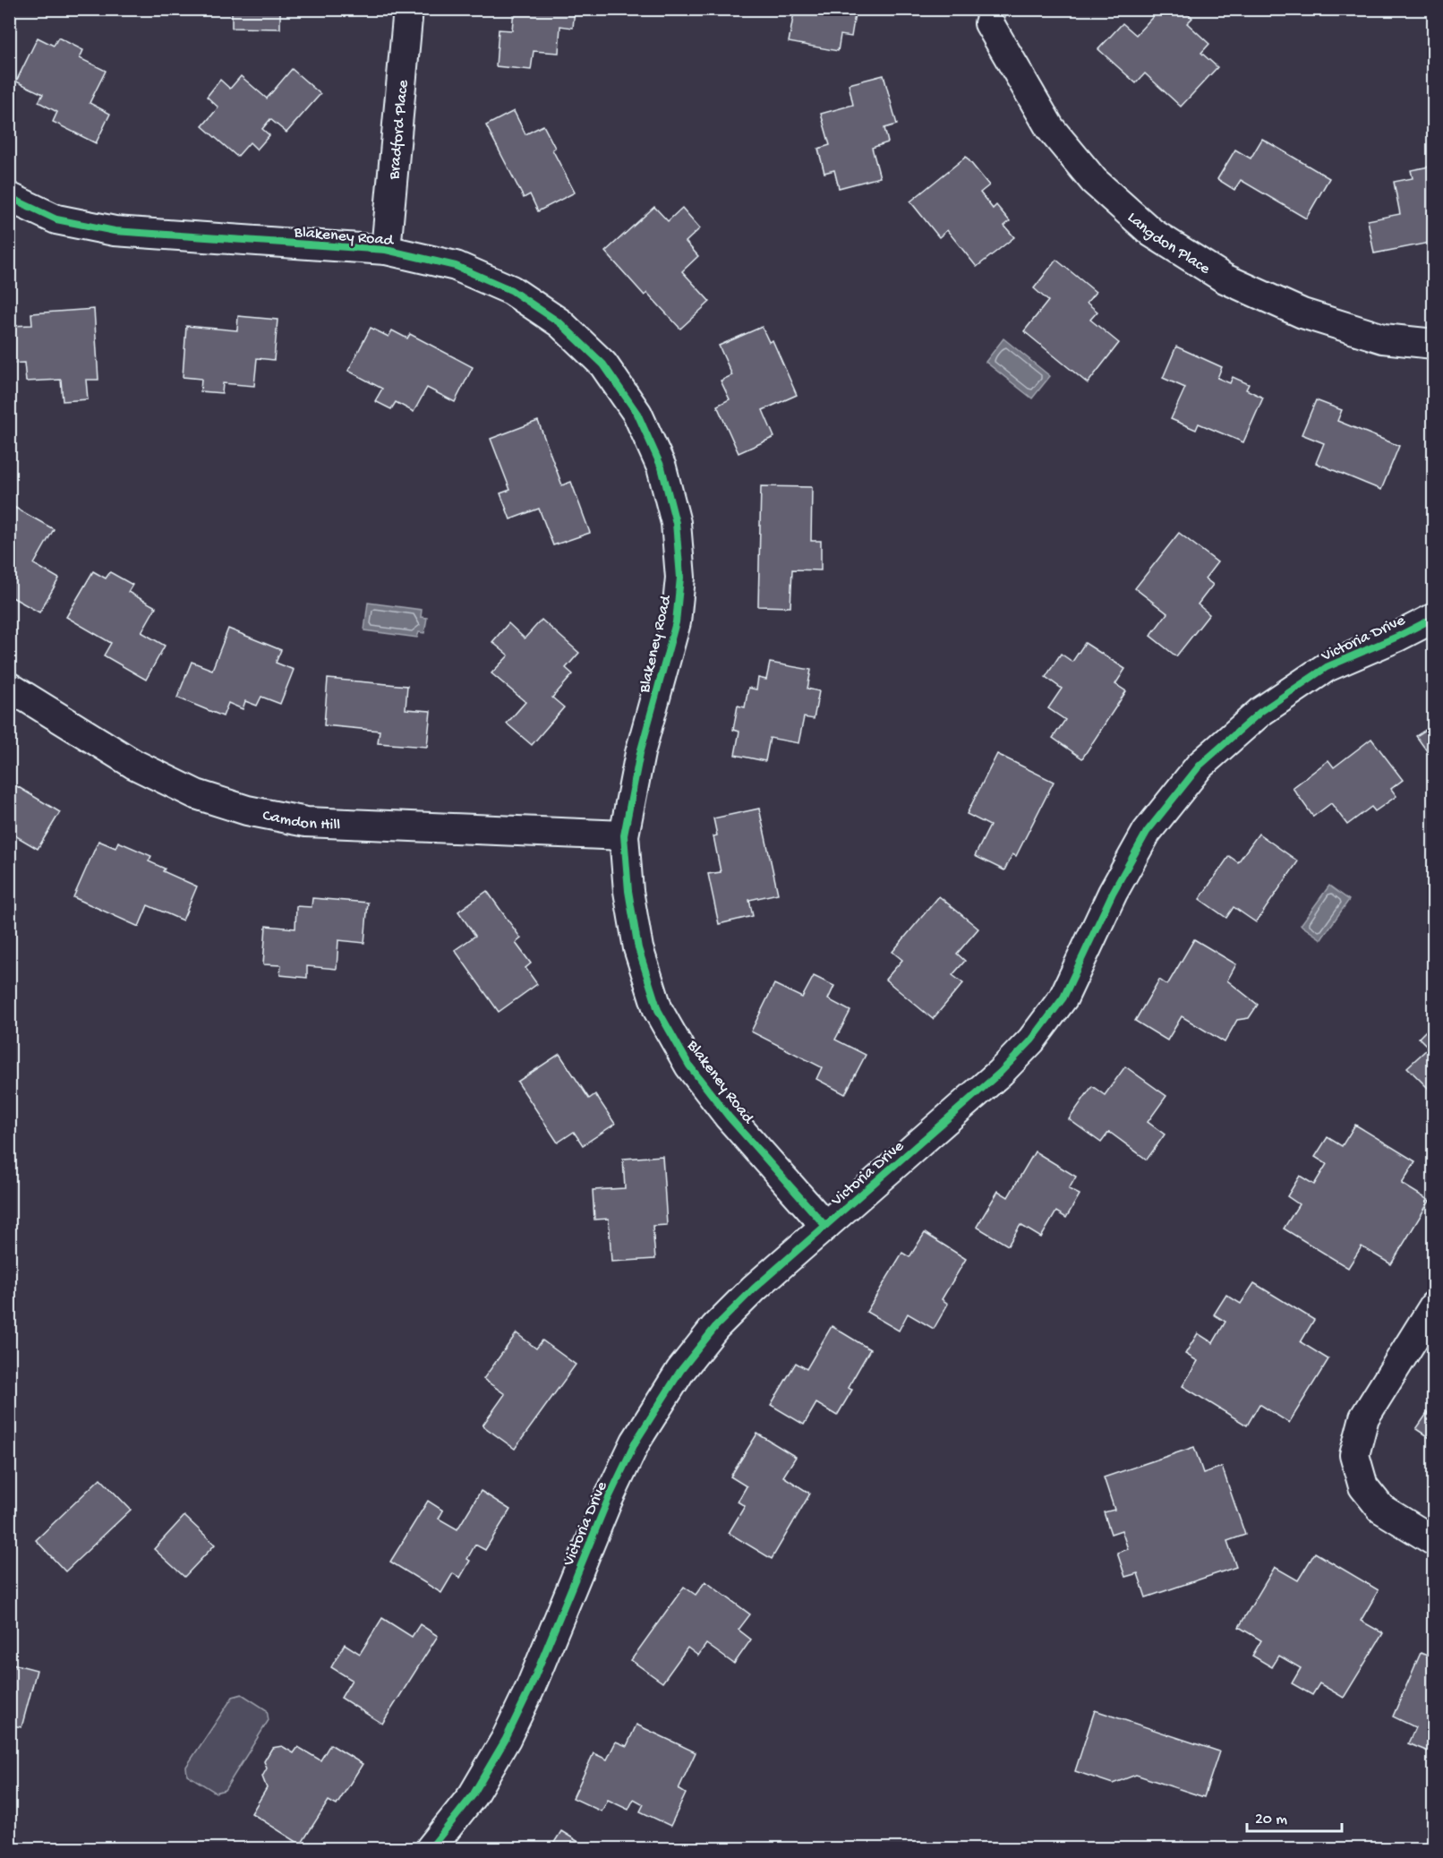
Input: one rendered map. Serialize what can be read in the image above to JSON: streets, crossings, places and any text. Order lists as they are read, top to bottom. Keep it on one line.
{"streets":{"street":["Bradford Place","Blakeney Road","Langdon Place","Victoria Drive","Camdon Hill"]},"crossings":[["Bradford Place","Blakeney Road"],["Blakeney Road","Victoria Drive"],["Blakeney Road","Camdon Hill"]],"scale_bar":"20 m"}
